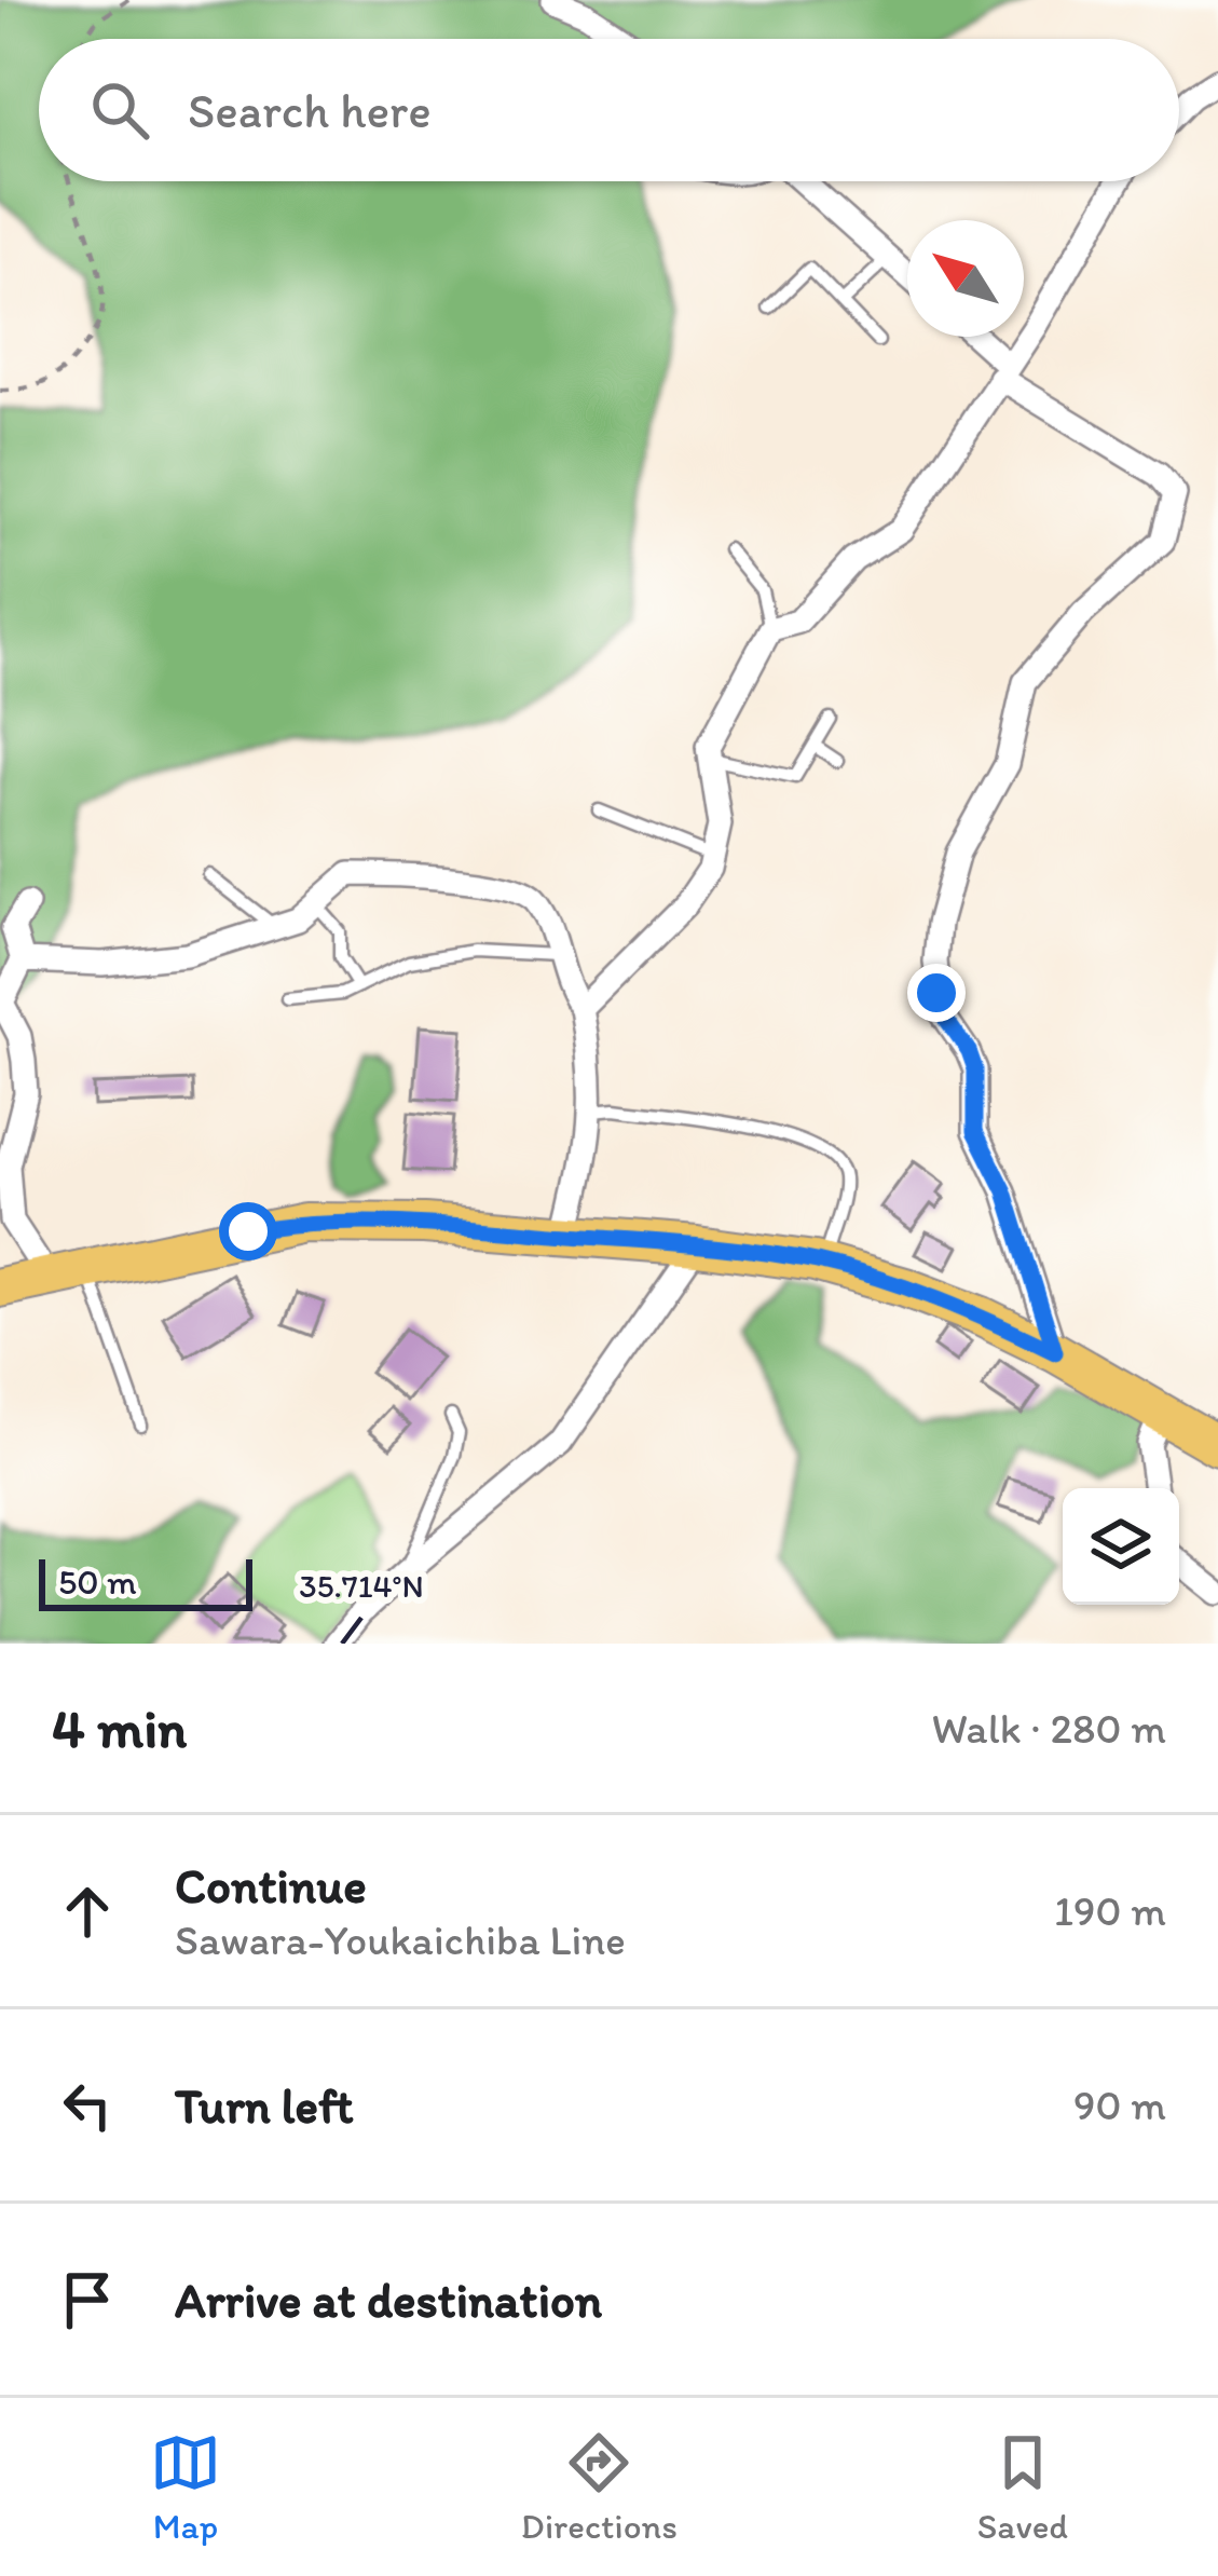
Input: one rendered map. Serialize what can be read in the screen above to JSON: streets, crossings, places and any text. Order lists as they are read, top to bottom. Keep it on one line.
{"scale_bar":"50 m","north":"top left","page":{"search":"Search here","scale":"50 m","heading":["4 min","Walk · 280 m"],"list":[["Continue","Sawara-Youkaichiba Line","190 m"],["Turn left","90 m"],"Arrive at destination"],"nav":["Map","Directions","Saved"]},"coordinates":["35.714°N"]}
